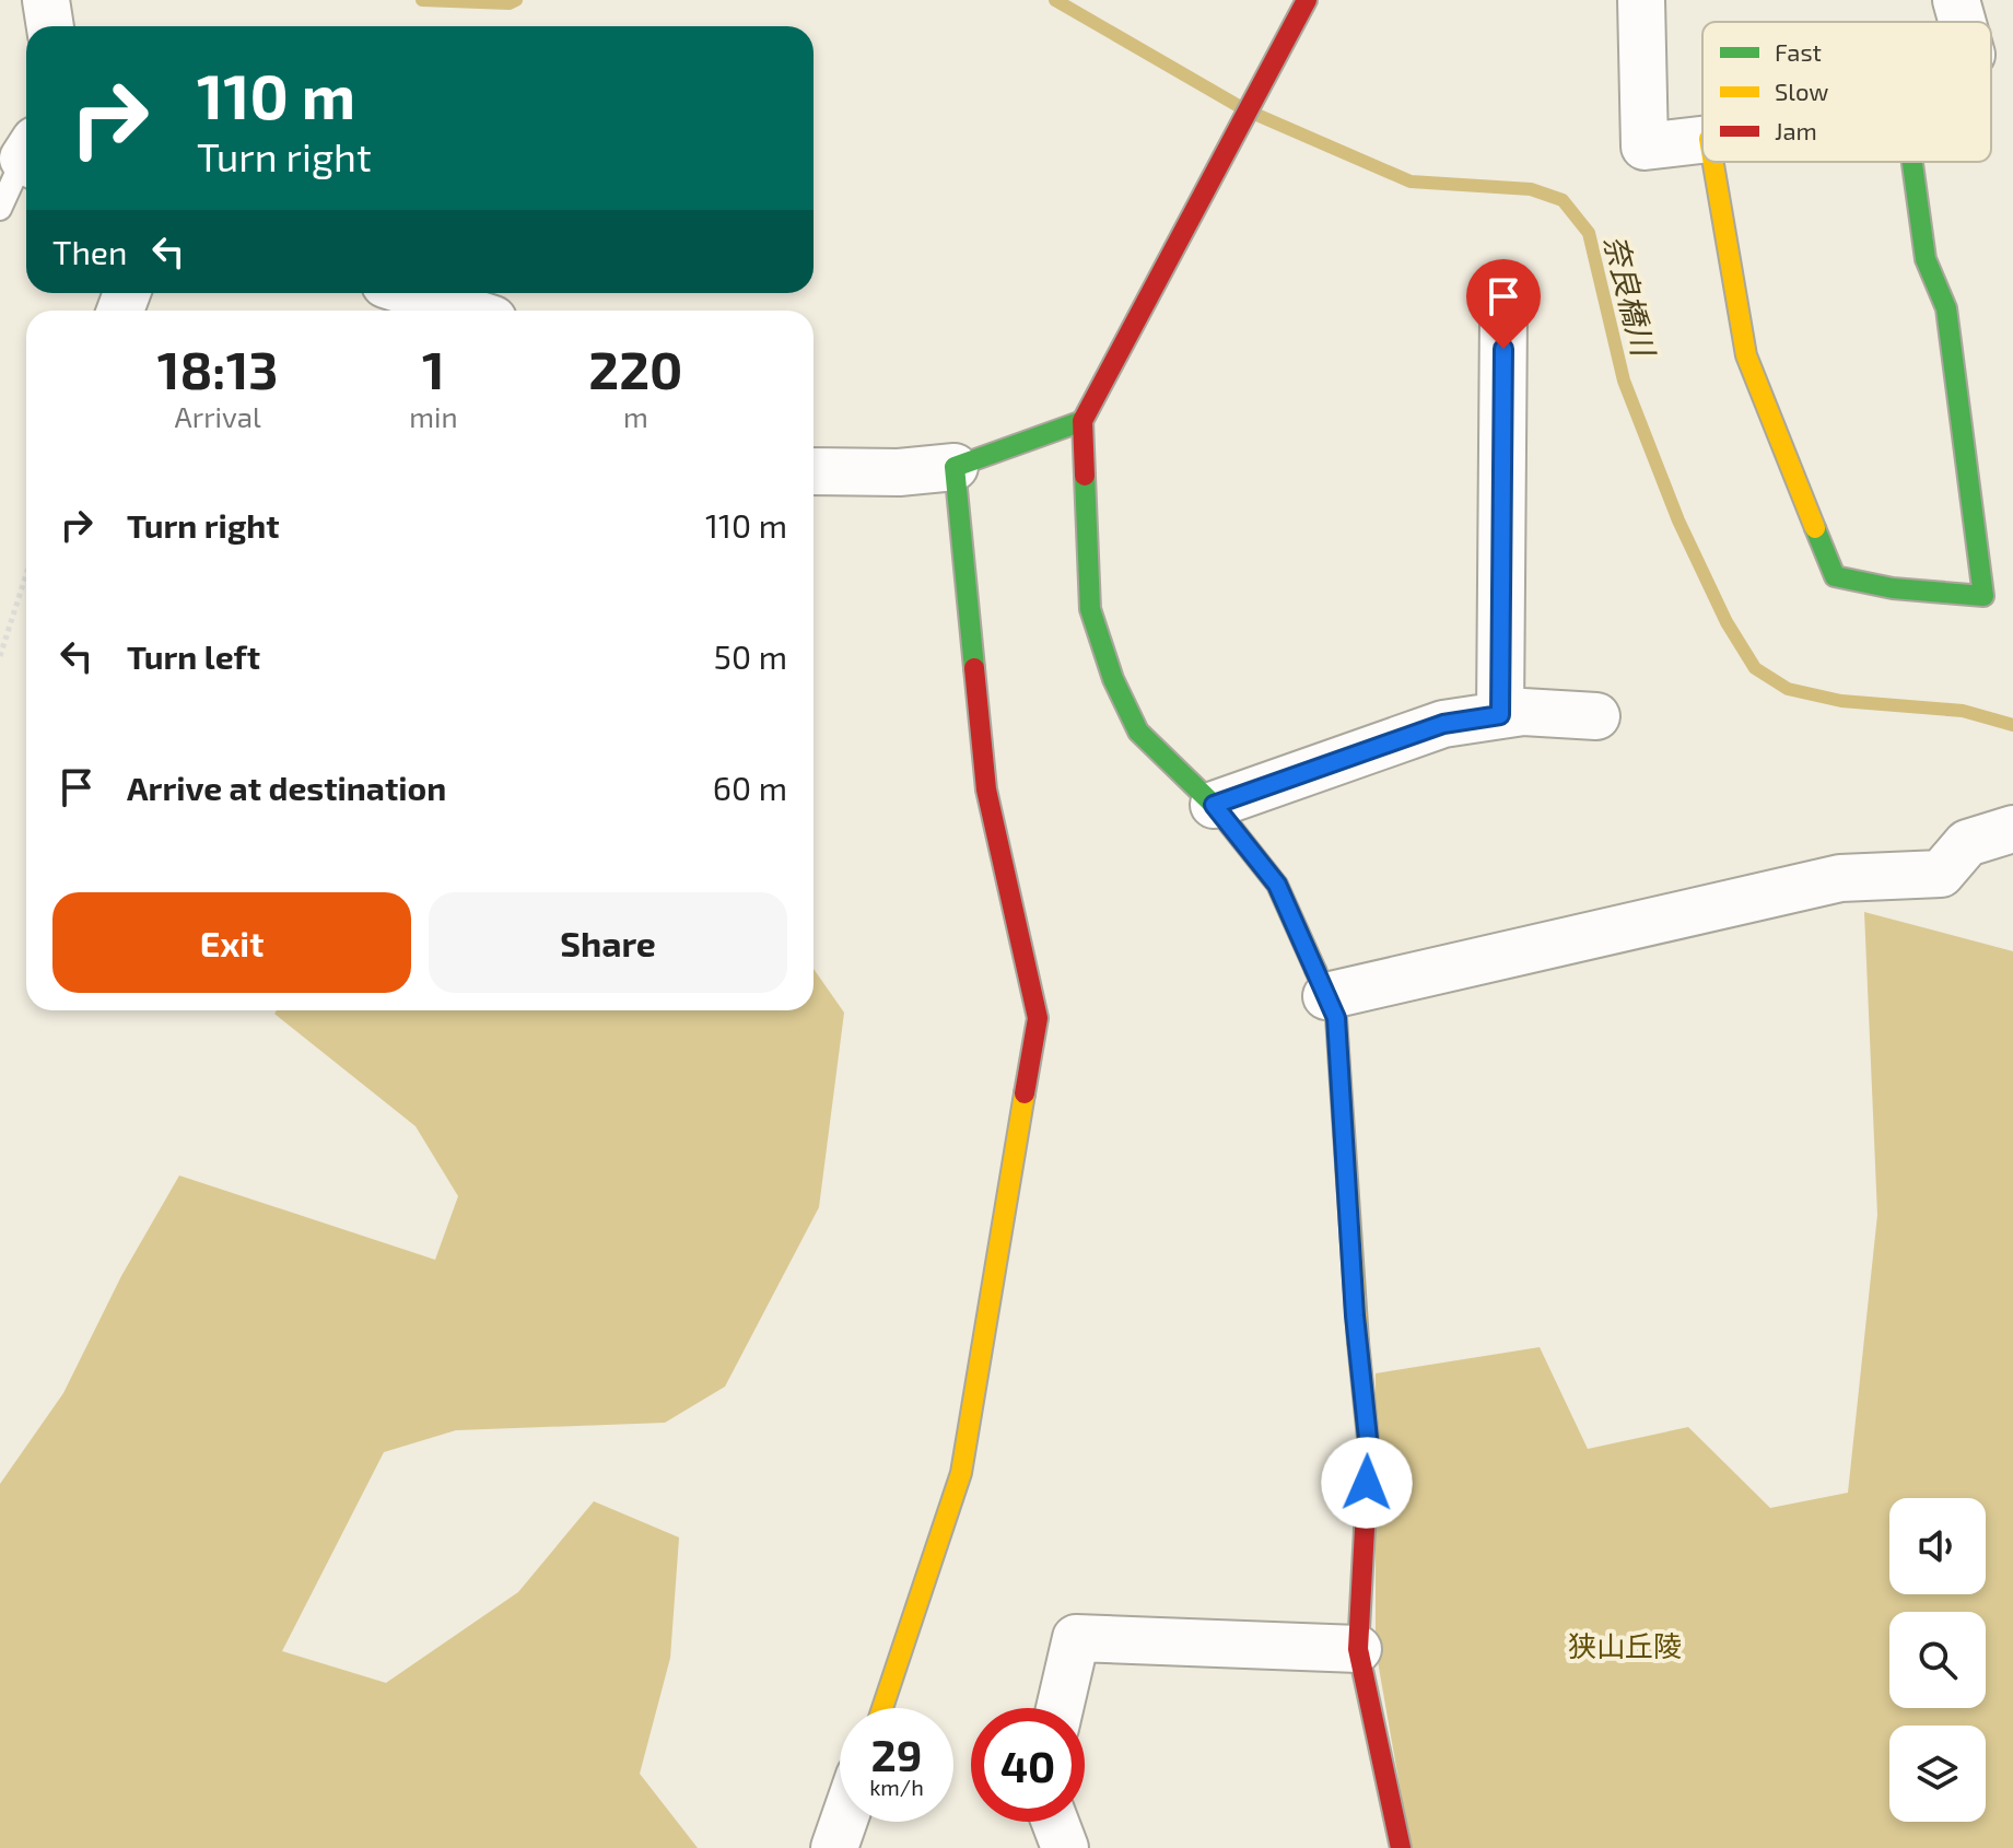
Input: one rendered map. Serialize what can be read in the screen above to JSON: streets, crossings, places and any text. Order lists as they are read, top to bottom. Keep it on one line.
{"water":["奈良橋川"],"parks":["狭山丘陵"],"legend":["Fast","Slow","Jam"],"page":{"turn":["110 m","Turn right"],"then":"Then","eta":["18:13","Arrival","1","min","220","m"],"list":[{"name":"Turn right","value":"110 m"},{"name":"Turn left","value":"50 m"},{"name":"Arrive at destination","value":"60 m"}],"buttons":["Exit","Share"],"speed":"29 km/h","limit":"40"}}
